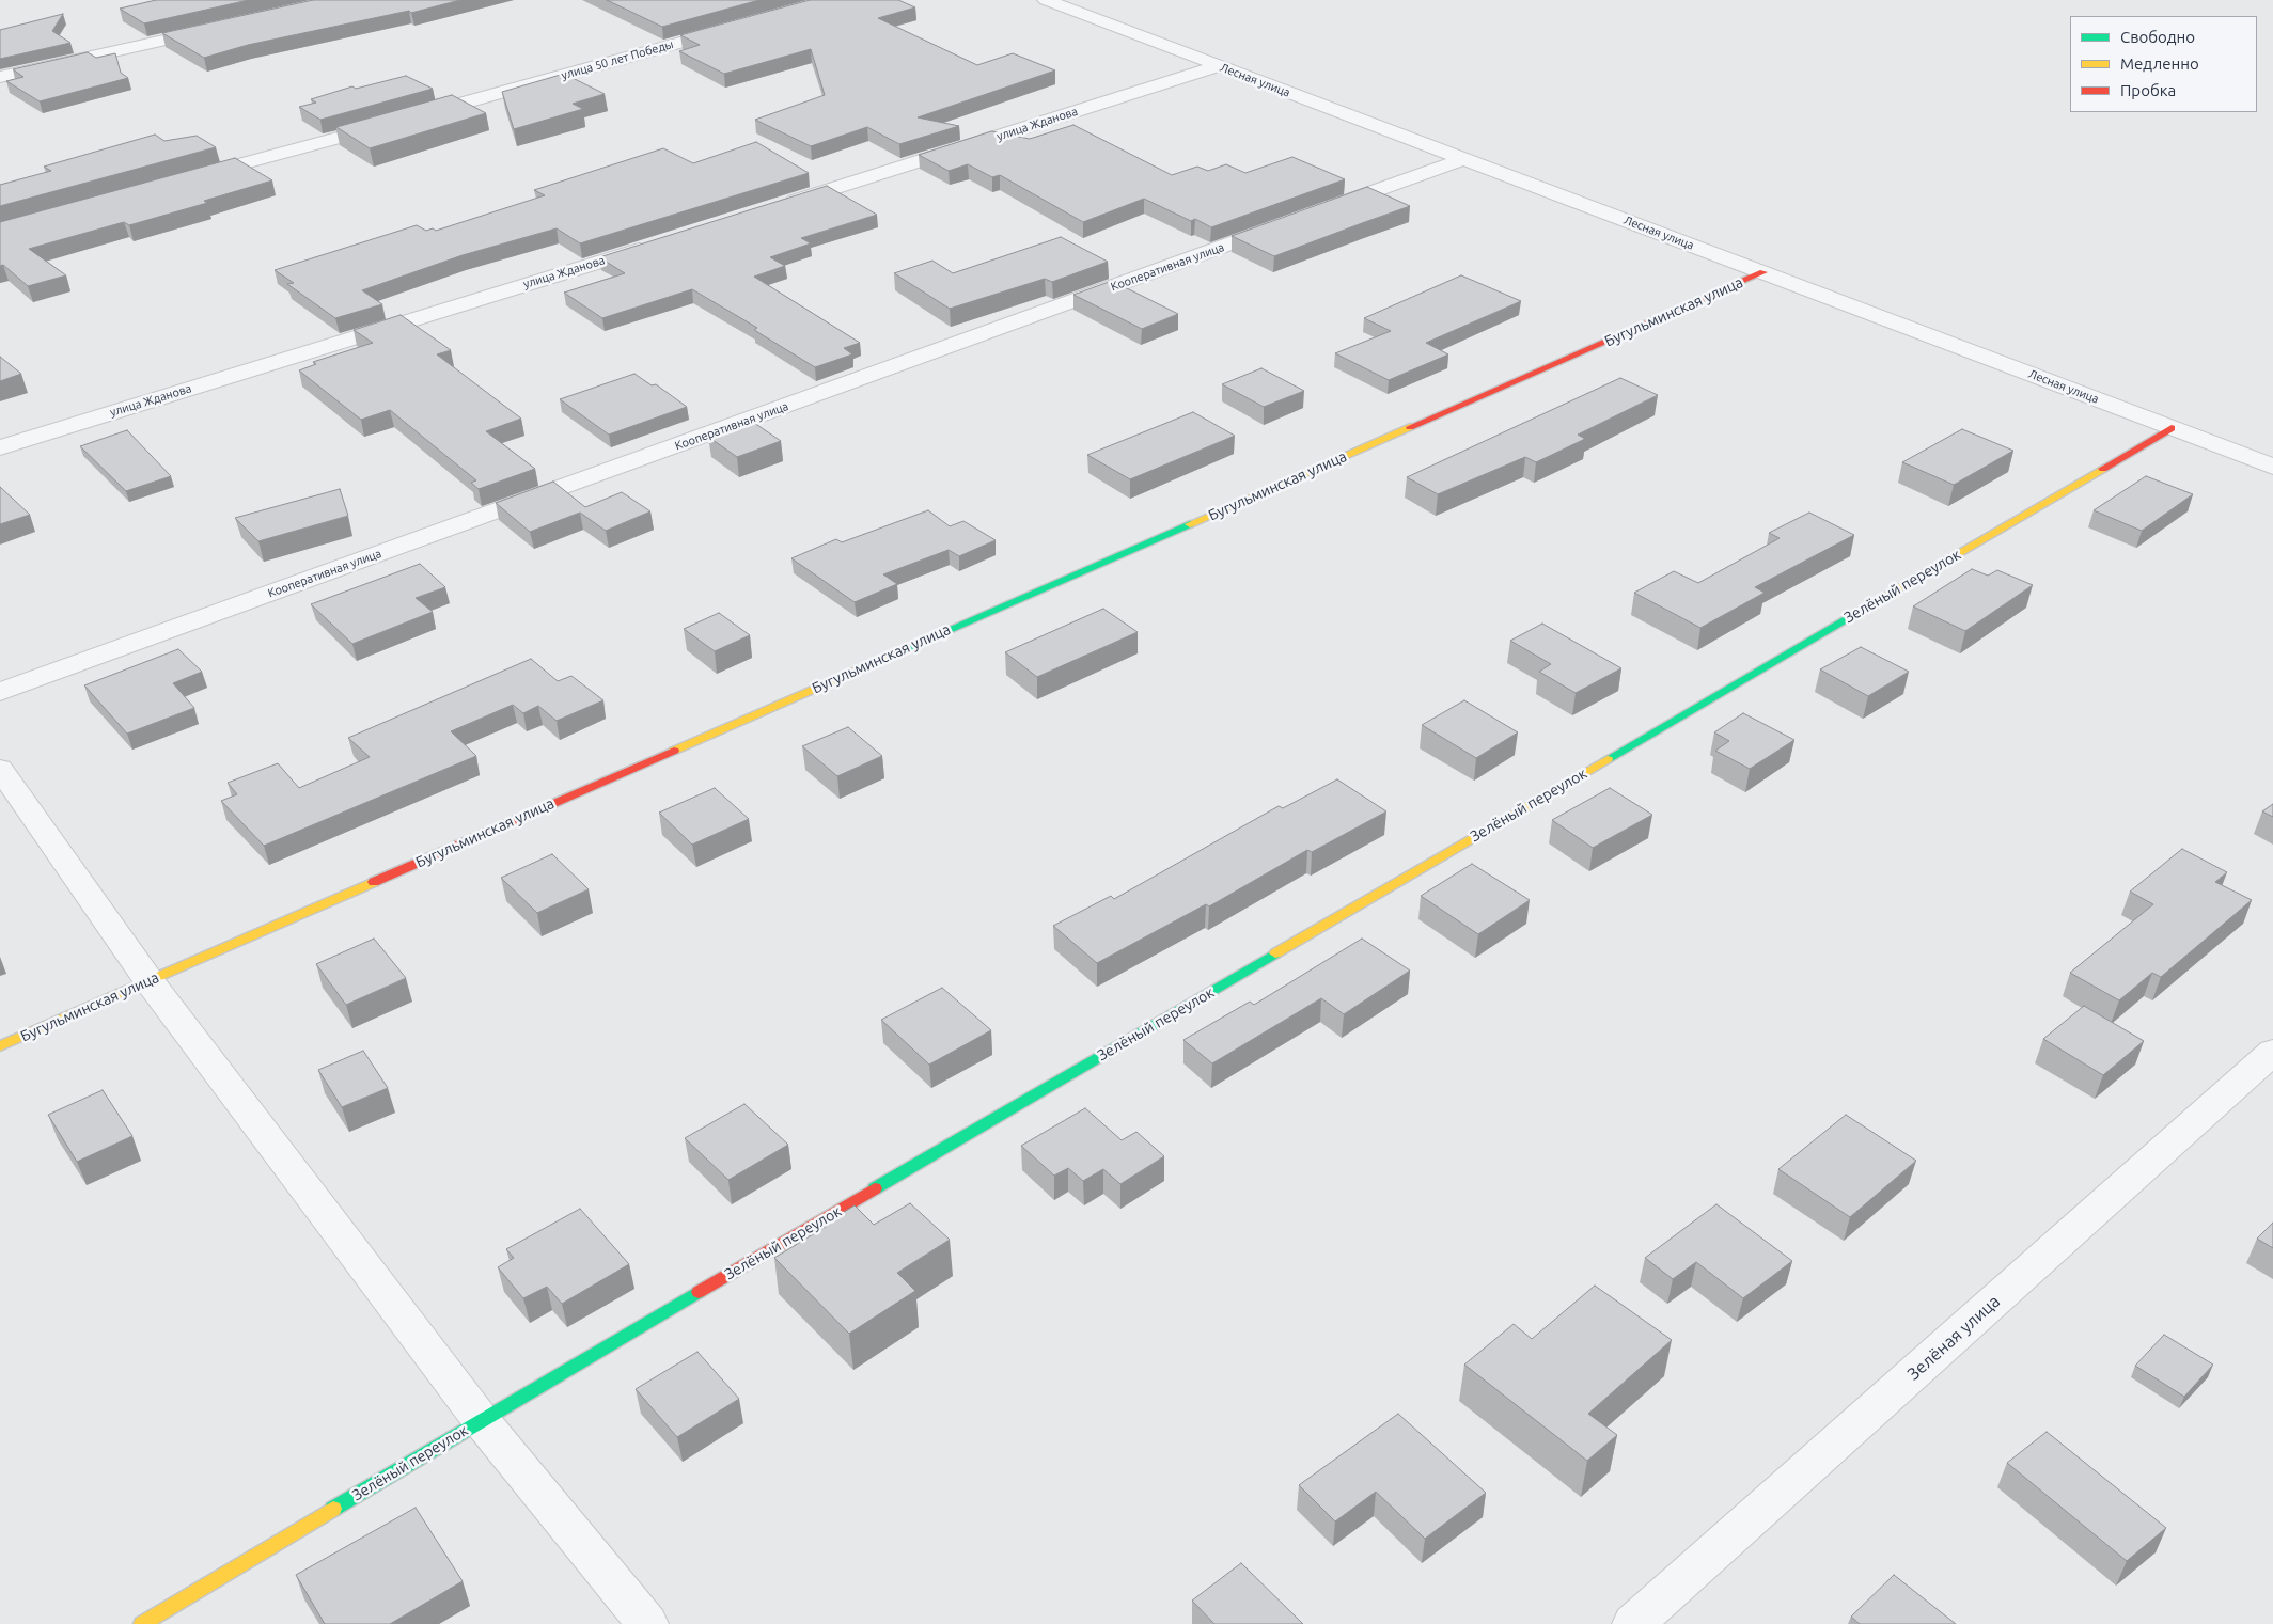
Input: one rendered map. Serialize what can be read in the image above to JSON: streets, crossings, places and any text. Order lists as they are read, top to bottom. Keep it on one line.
{"streets":{"street":["улица 50 лет Победы","Лесная улица","улица Жданова","Кооперативная улица","Бугульминская улица","Зелёный переулок","Зелёная улица"]},"crossings":[["Лесная улица","улица Жданова"],["Лесная улица","Бугульминская улица"],["Лесная улица","Зелёный переулок"]],"legend":["Свободно","Медленно","Пробка"]}
